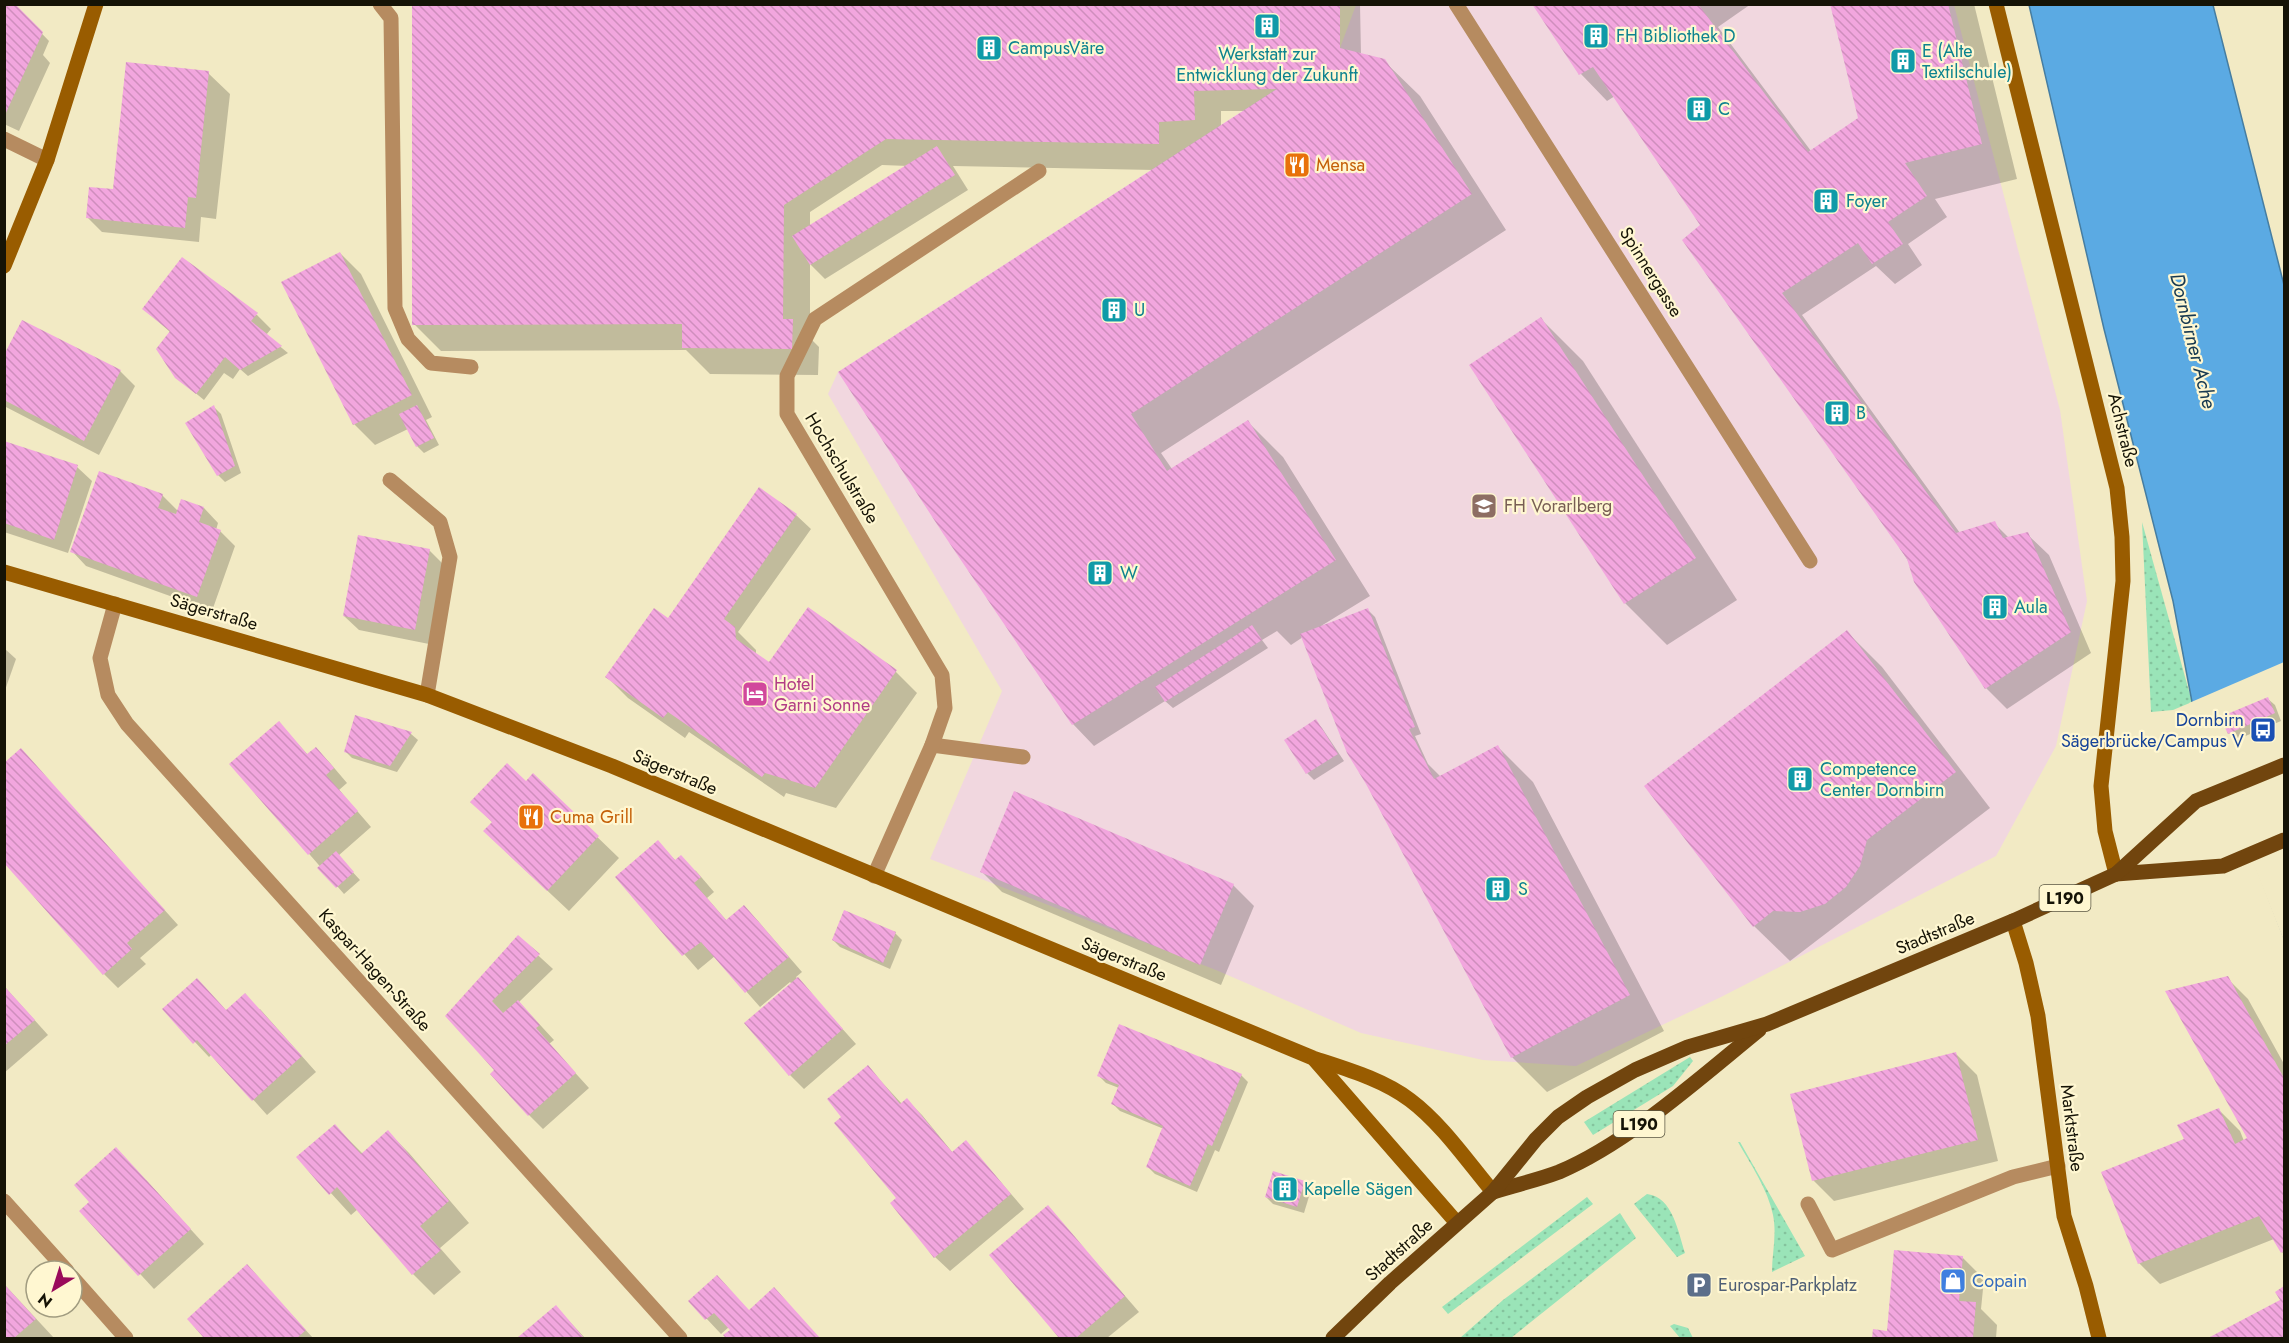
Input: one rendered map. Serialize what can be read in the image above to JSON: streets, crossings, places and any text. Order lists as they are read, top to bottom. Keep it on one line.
{"streets":{"main road":["L190","Stadtstraße"],"street":["Spinnergasse","Achstraße","Hochschulstraße","Sägerstraße","Kaspar-Hagen-Straße","Marktstraße"]},"crossings":[["Achstraße","Stadtstraße"],["Hochschulstraße","Sägerstraße"],["Sägerstraße","Stadtstraße"],["Sägerstraße","Kaspar-Hagen-Straße"],["Stadtstraße","Marktstraße"]],"water":["Dornbirner Ache"],"places":{"building":["Werkstatt zur Entwicklung der Zukunft","FH Bibliothek D","CampusVäre","E (Alte Textilschule)","C","Foyer","U","B","W","Aula","Competence Center Dornbirn","S","Kapelle Sägen"],"restaurant":["Mensa","Cuma Grill"],"school or university":["FH Vorarlberg"],"hotel":["Hotel Garni Sonne"],"bus stop":["Dornbirn Sägerbrücke/Campus V"],"shop":["Copain"],"parking":["Eurospar-Parkplatz"]},"north":"bottom left"}
